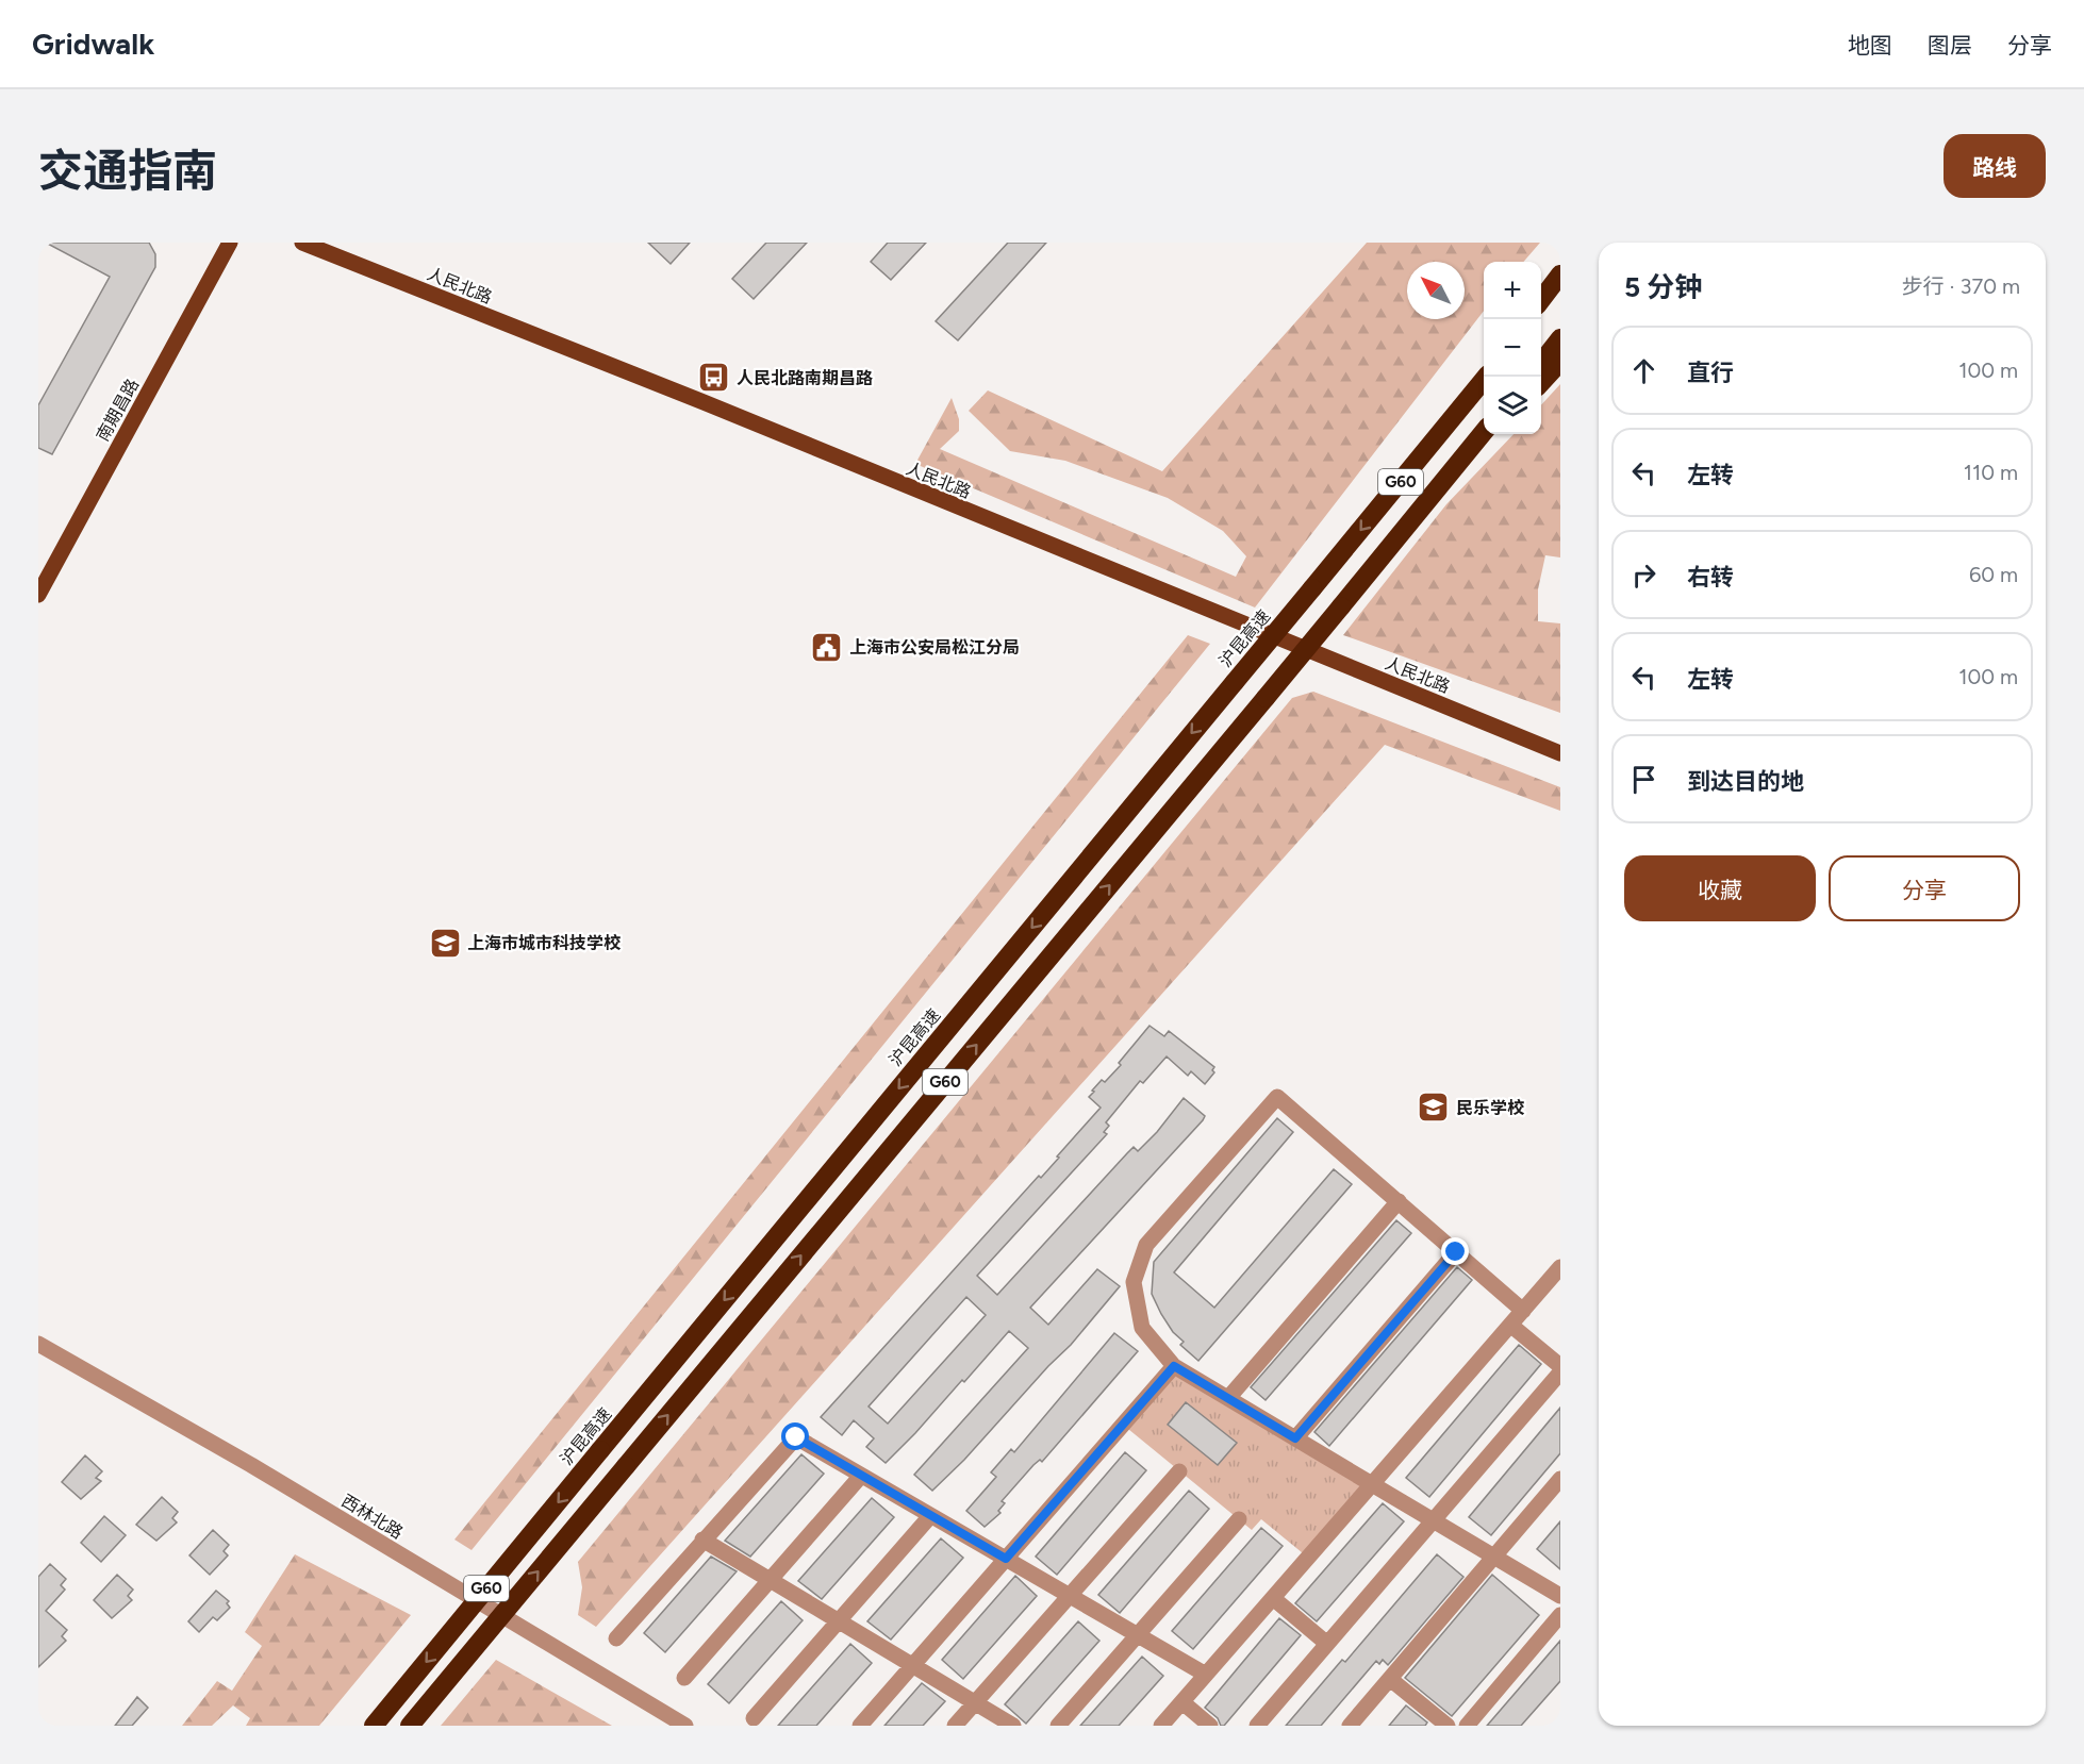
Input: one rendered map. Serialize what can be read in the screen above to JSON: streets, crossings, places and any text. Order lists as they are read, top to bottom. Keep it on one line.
{"streets":{"highway":["G60","沪昆高速"],"main road":["人民北路","南期昌路"],"street":["西林北路"]},"places":{"bus stop":["人民北路南期昌路"],"public building":["上海市公安局松江分局"],"school or university":["上海市城市科技学校","民乐学校"]},"north":"top left","page":{"header":"Gridwalk","nav":["地图","图层","分享"],"title":"交通指南","buttons":["路线",["收藏","分享"]],"heading":["5 分钟","步行 · 370 m"],"map_buttons":["+","−"],"list":[["直行","100 m"],["左转","110 m"],["右转","60 m"],["左转","100 m"],"到达目的地"]}}
